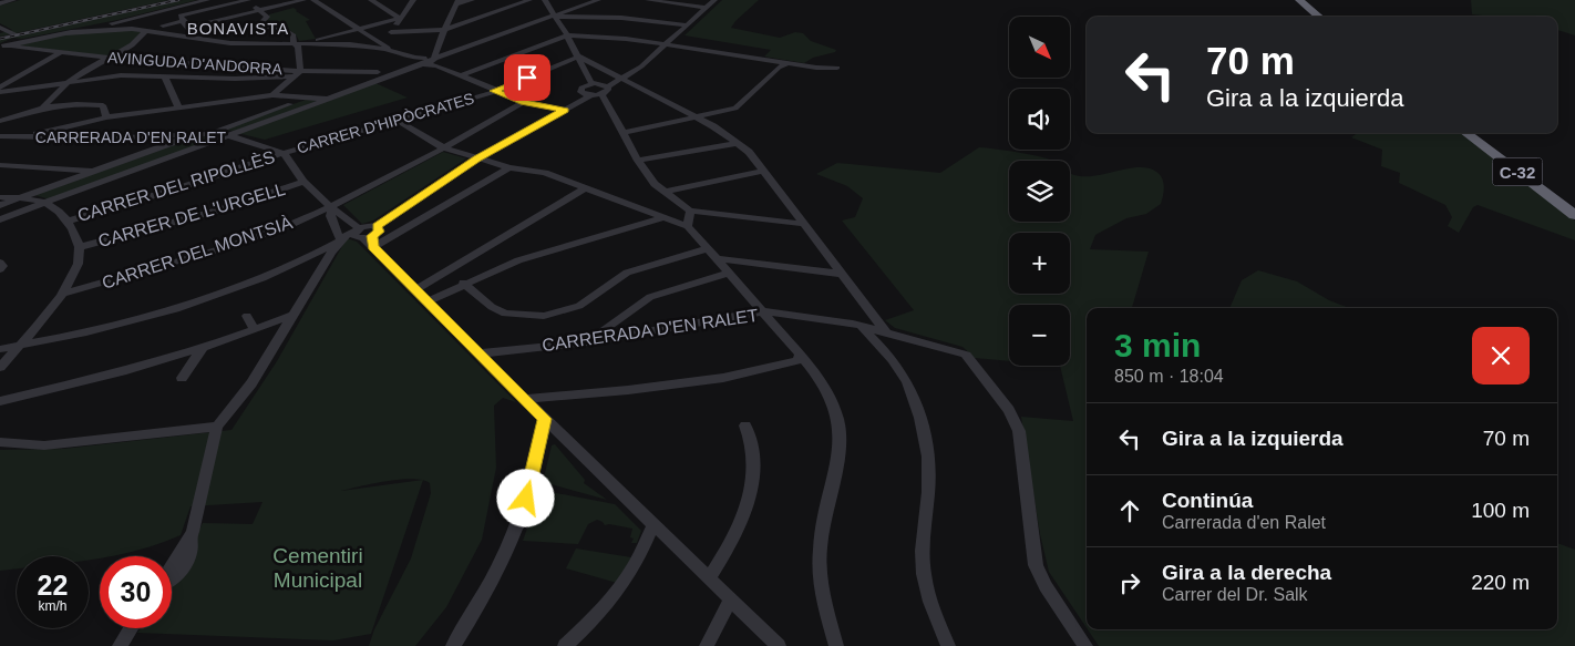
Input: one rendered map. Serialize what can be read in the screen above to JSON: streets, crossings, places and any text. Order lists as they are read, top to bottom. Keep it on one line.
{"streets":{"highway":["C-32"],"street":["AVINGUDA D'ANDORRA","CARRER D'HIPÒCRATES","CARRERADA D'EN RALET","CARRER DEL RIPOLLÈS","CARRER DE L'URGELL","CARRER DEL MONTSIÀ"]},"crossings":[["CARRER D'HIPÒCRATES","CARRERADA D'EN RALET"],["CARRER D'HIPÒCRATES","CARRER DEL RIPOLLÈS"],["CARRERADA D'EN RALET","CARRER DEL RIPOLLÈS"]],"districts":["BONAVISTA"],"parks":["Cementiri Municipal"],"north":"bottom right","page":{"map_buttons":["+","−"],"turn":["70 m","Gira a la izquierda"],"heading":["3 min","850 m · 18:04"],"list":[{"name":"Gira a la izquierda","value":"70 m"},{"name":"Continúa","note":"Carrerada d'en Ralet","value":"100 m"},{"name":"Gira a la derecha","note":"Carrer del Dr. Salk","value":"220 m"}],"speed":"22 km/h","limit":"30"}}
